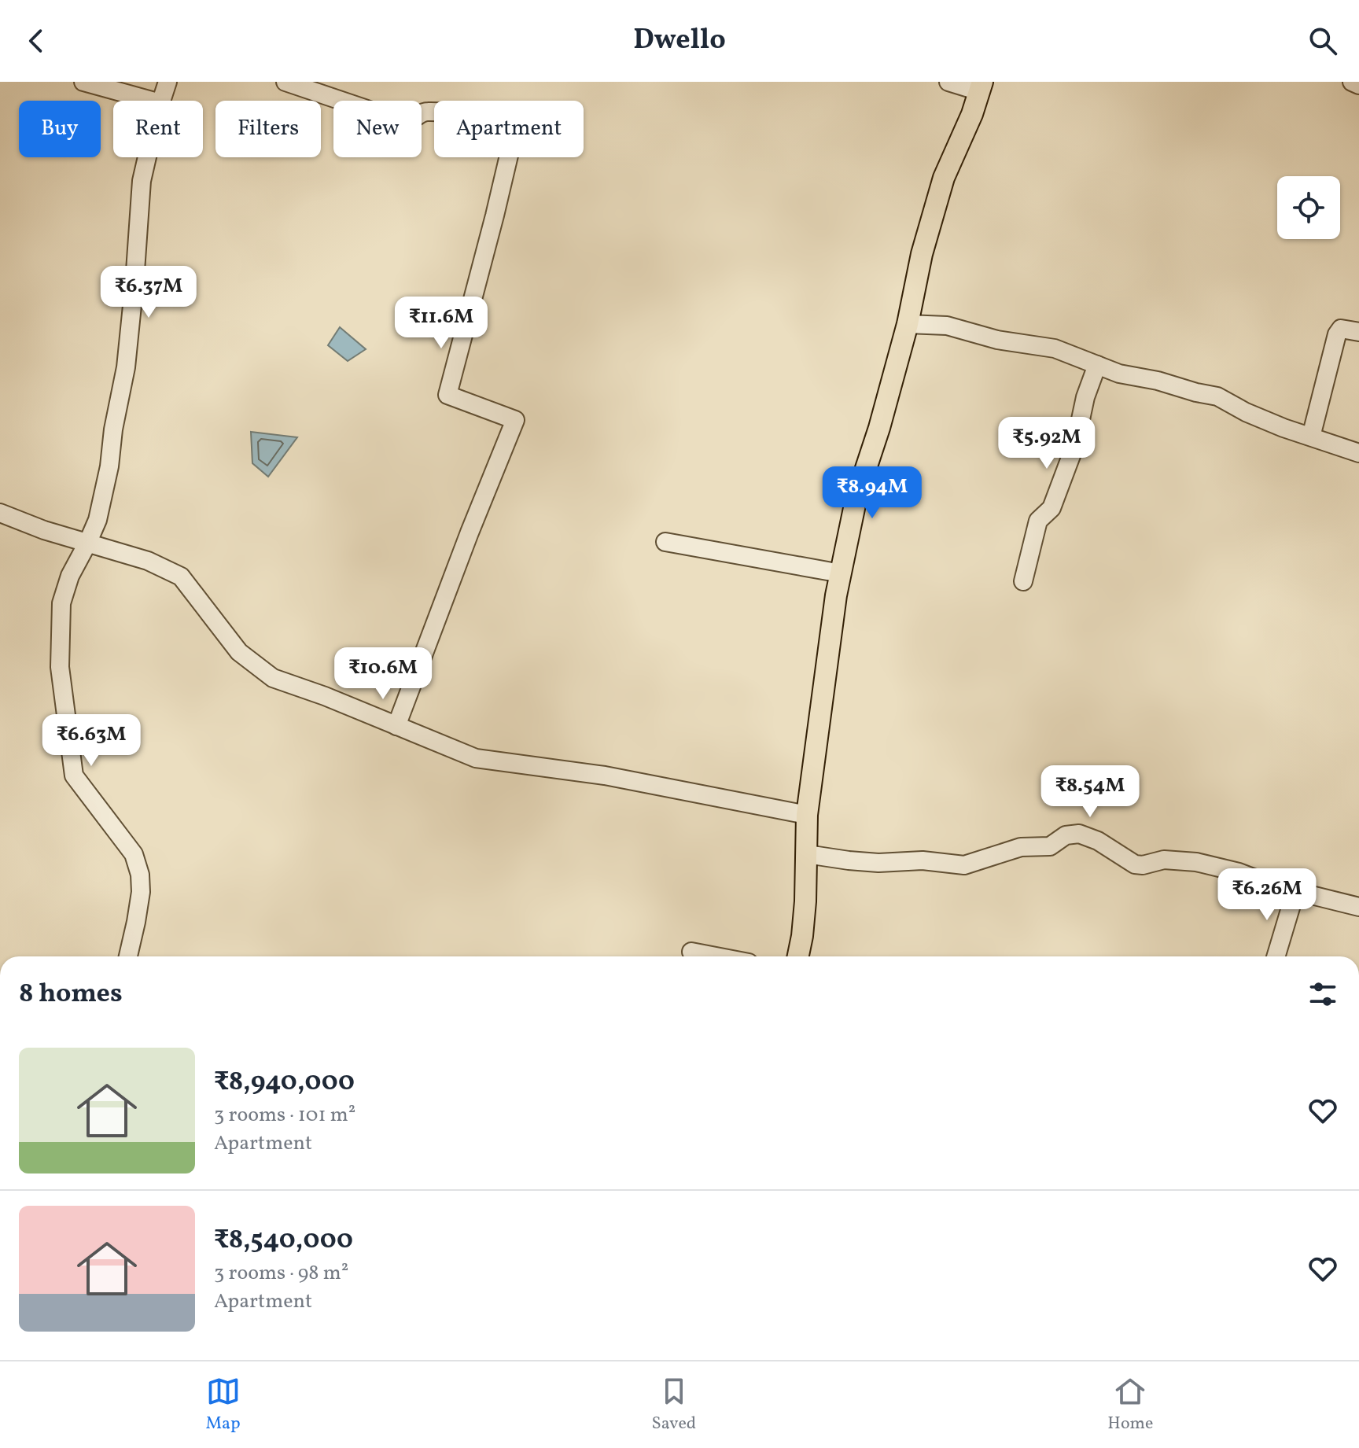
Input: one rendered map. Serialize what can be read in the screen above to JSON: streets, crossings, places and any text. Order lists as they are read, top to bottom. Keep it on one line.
{"page":{"header":"Dwello","chip":["Buy","Rent","Filters","New","Apartment"],"price":["₹6.37M","₹11.6M","₹5.92M","₹8.94M","₹10.6M","₹6.63M","₹8.54M","₹6.26M"],"heading":"8 homes","list":[{"name":"₹8,940,000","note":"3 rooms · 101 m² · Apartment"},{"name":"₹8,540,000","note":"3 rooms · 98 m² · Apartment"}],"tabs":["Map","Saved","Home"]}}
